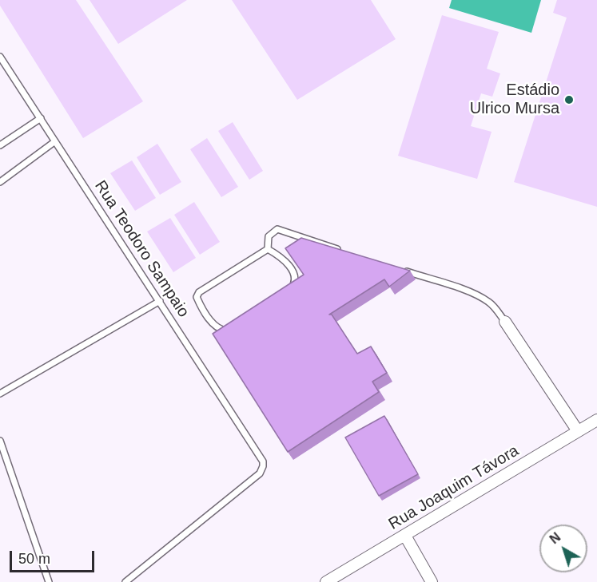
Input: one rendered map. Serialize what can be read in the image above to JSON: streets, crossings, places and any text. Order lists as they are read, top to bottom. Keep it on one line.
{"streets":{"street":["Rua Joaquim Távora"],"lane":["Rua Teodoro Sampaio"]},"places":["Estádio Ulrico Mursa"],"scale_bar":"50 m","north":"top left"}
